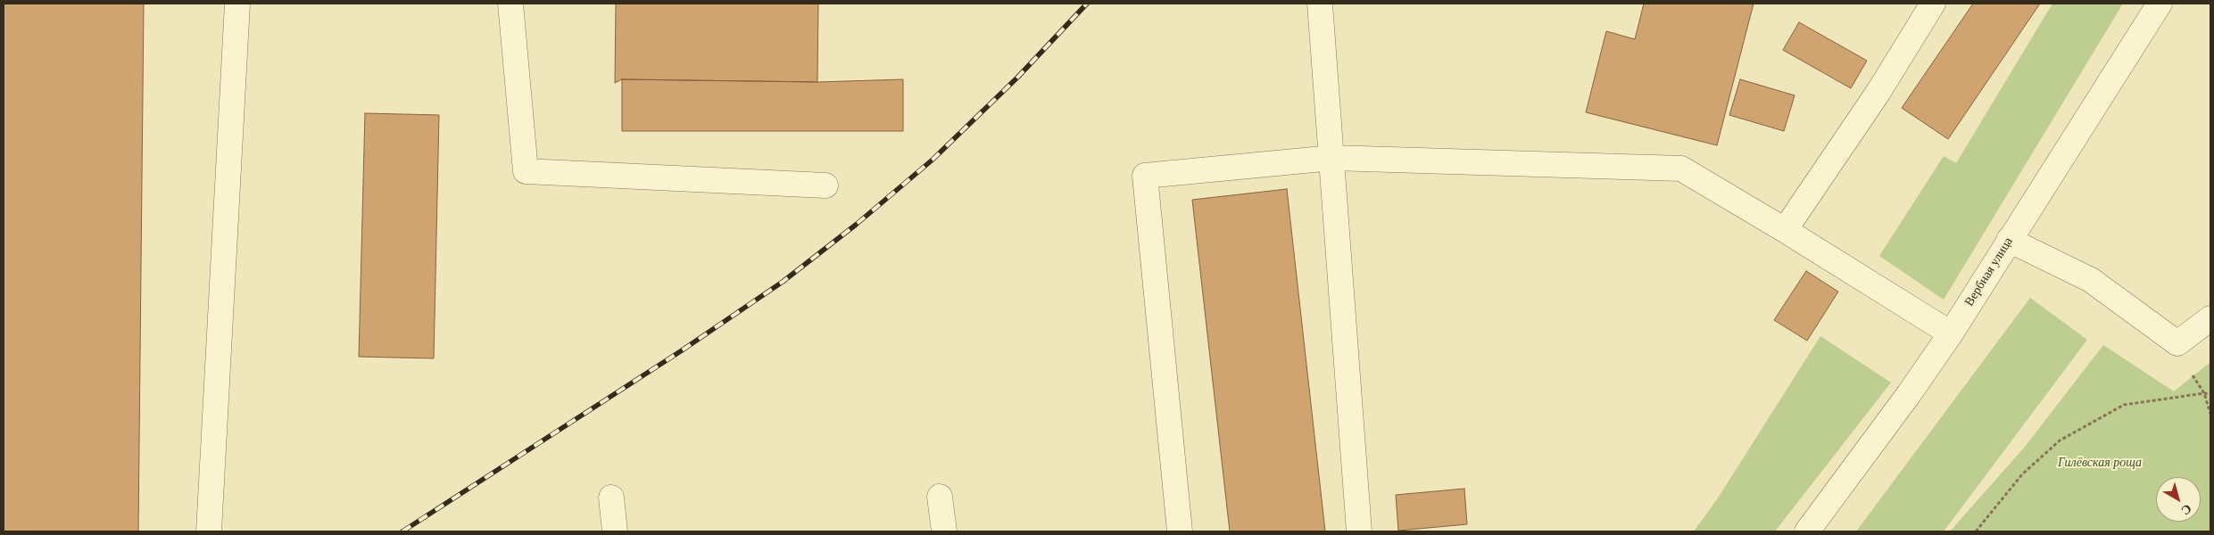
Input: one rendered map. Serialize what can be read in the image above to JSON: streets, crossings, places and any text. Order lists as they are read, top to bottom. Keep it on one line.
{"streets":{"street":["Вербная улица"]},"parks":["Гилёвская роща"],"north":"bottom right"}
